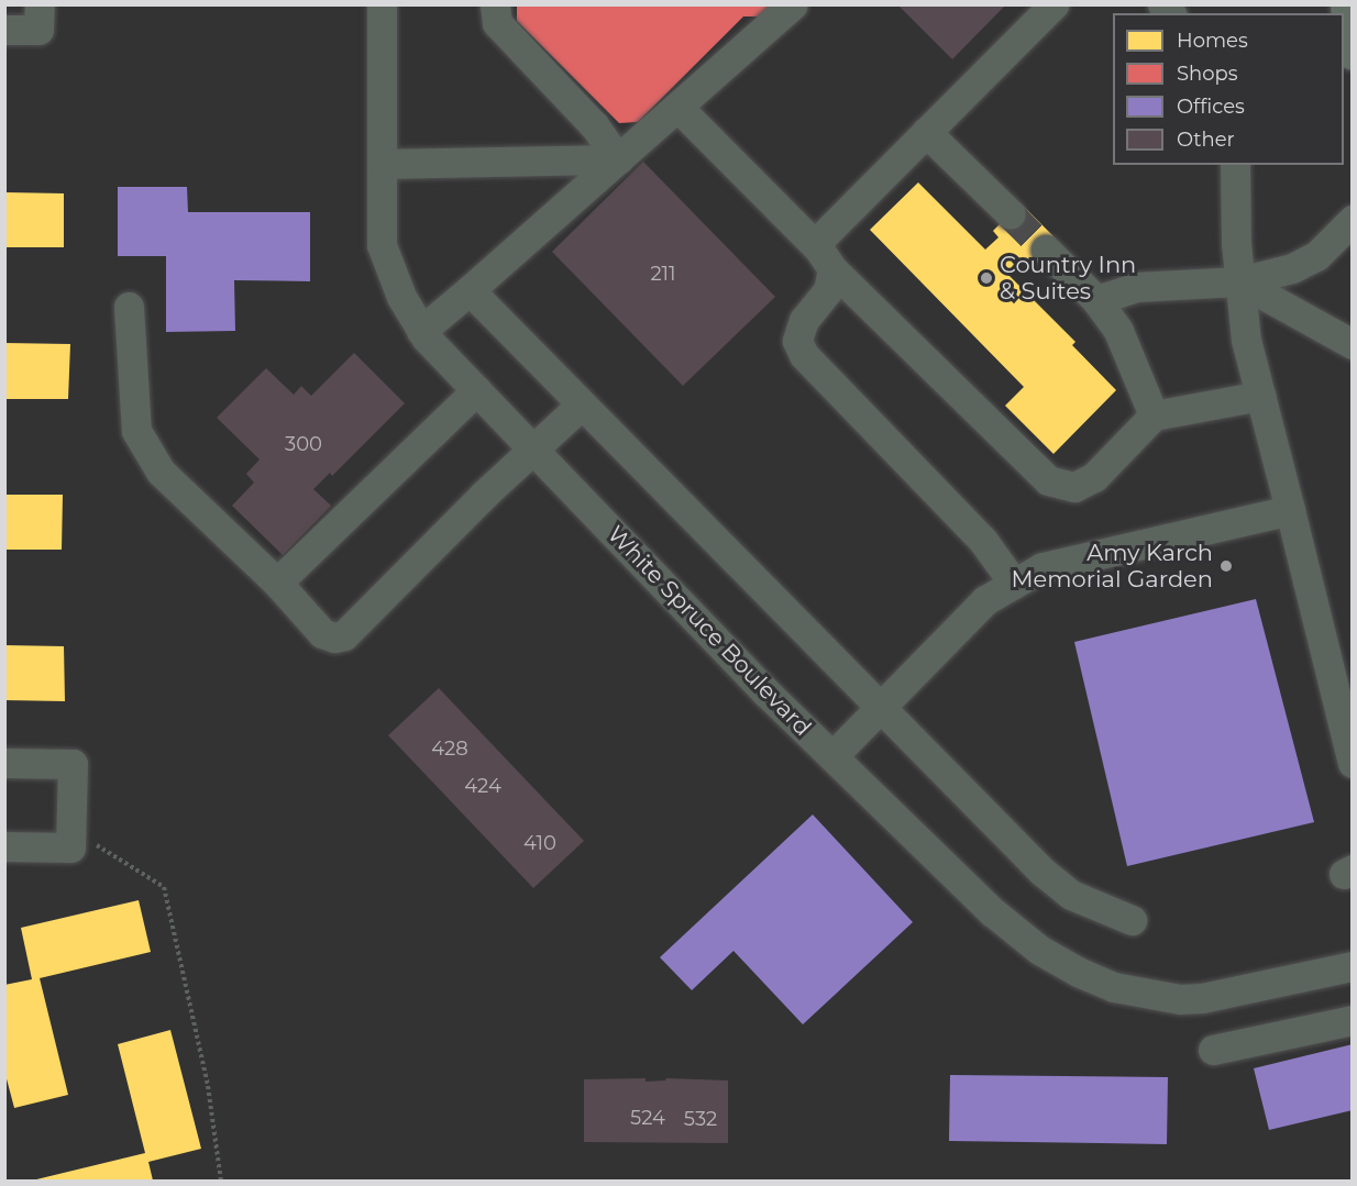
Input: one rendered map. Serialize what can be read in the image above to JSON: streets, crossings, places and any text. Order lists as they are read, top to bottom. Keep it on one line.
{"streets":{"street":["White Spruce Boulevard"]},"places":["Country Inn & Suites","Amy Karch Memorial Garden"],"house_numbers":["211","300","428","424","410","524","532"],"legend":["Homes","Shops","Offices","Other"]}
